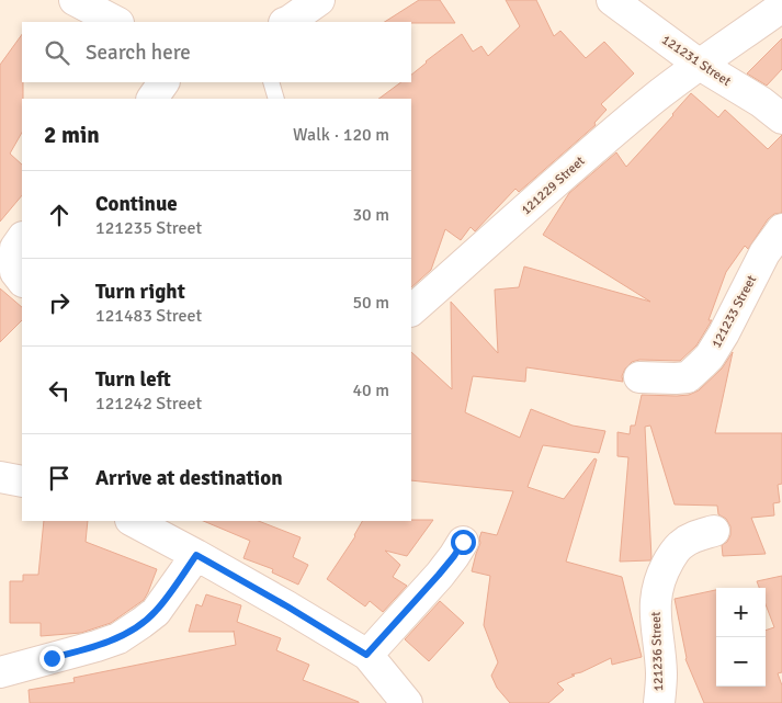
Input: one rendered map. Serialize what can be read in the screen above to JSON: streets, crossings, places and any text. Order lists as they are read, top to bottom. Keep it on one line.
{"streets":{"street":["121231 Street","121229 Street","121233 Street","121236 Street"]},"crossings":[["121231 Street","121229 Street"]],"page":{"search":"Search here","heading":["2 min","Walk · 120 m"],"list":[["Continue","121235 Street","30 m"],["Turn right","121483 Street","50 m"],["Turn left","121242 Street","40 m"],"Arrive at destination"],"map_buttons":["+","−"]}}
